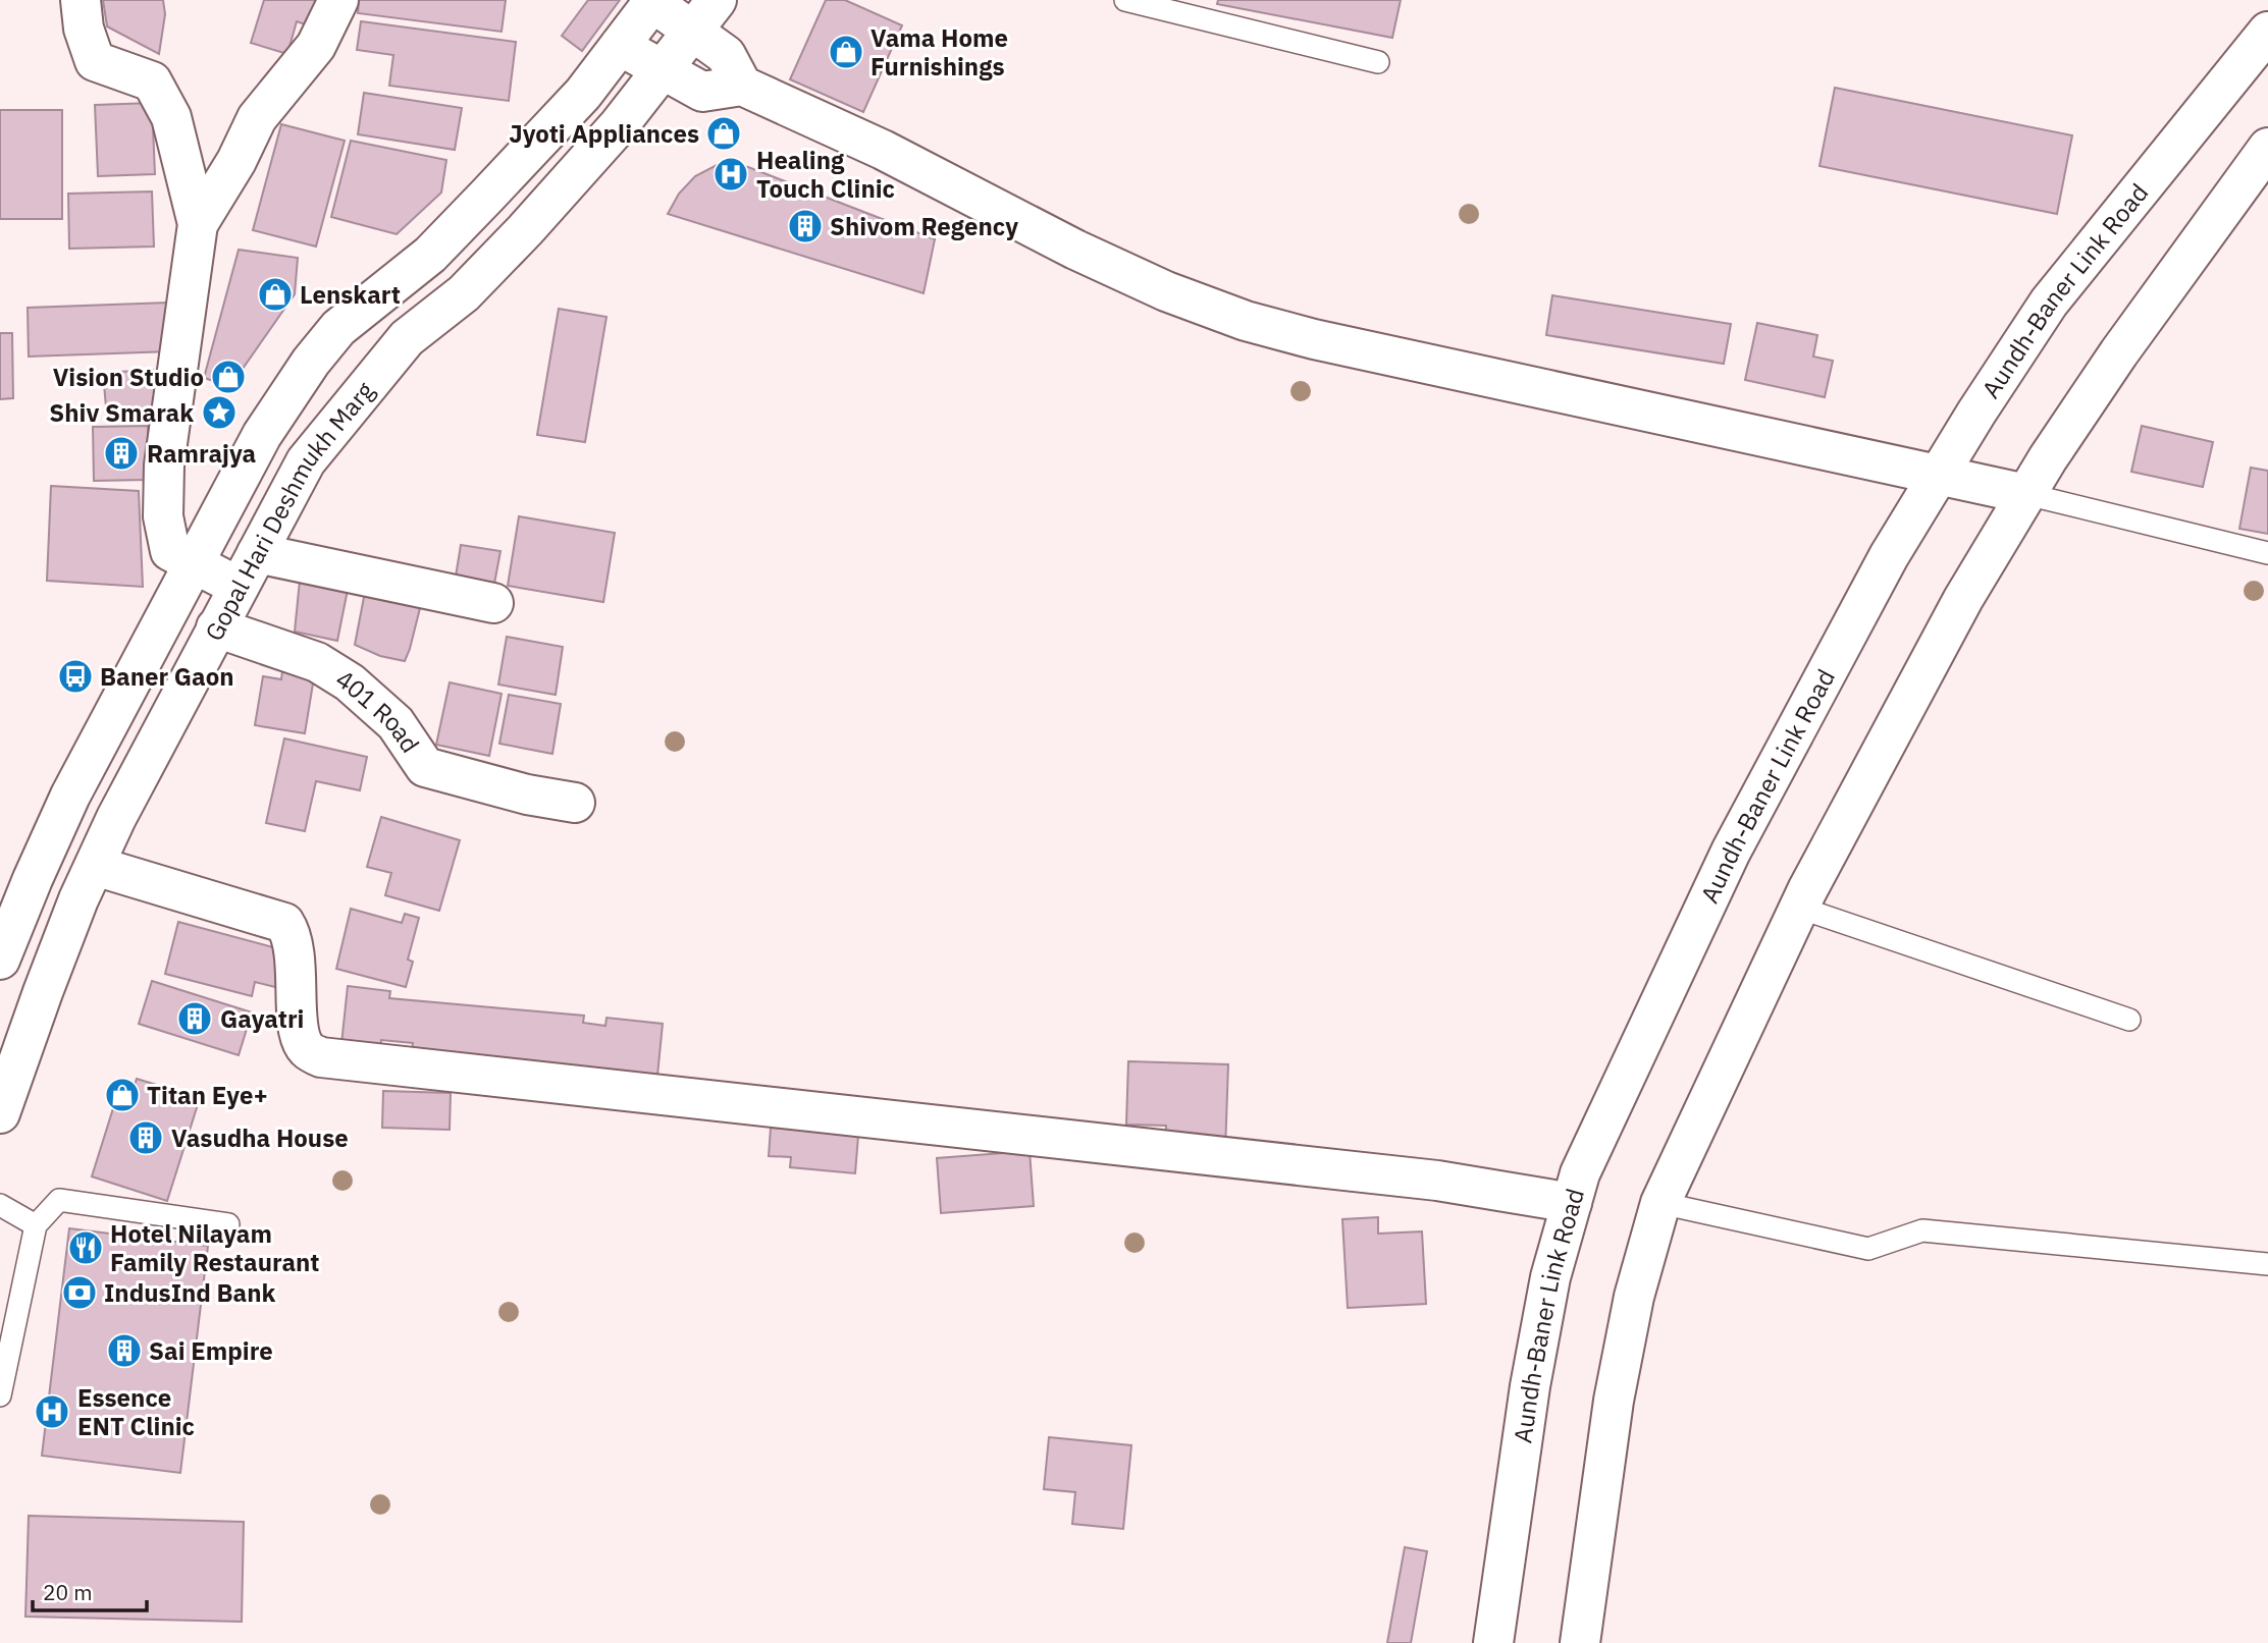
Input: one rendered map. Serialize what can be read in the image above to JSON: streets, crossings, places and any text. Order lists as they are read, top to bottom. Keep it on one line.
{"streets":{"main road":["Aundh-Baner Link Road","Gopal Hari Deshmukh Marg","401 Road"]},"crossings":[["Gopal Hari Deshmukh Marg","401 Road"]],"places":{"shop":["Vama Home Furnishings","Jyoti Appliances","Lenskart","Vision Studio","Titan Eye+"],"hospital":["Healing Touch Clinic","Essence ENT Clinic"],"building":["Shivom Regency","Ramrajya","Gayatri","Vasudha House","Sai Empire"],"place":["Shiv Smarak"],"bus stop":["Baner Gaon"],"restaurant":["Hotel Nilayam Family Restaurant"],"bank":["IndusInd Bank"]},"scale_bar":"20 m"}
